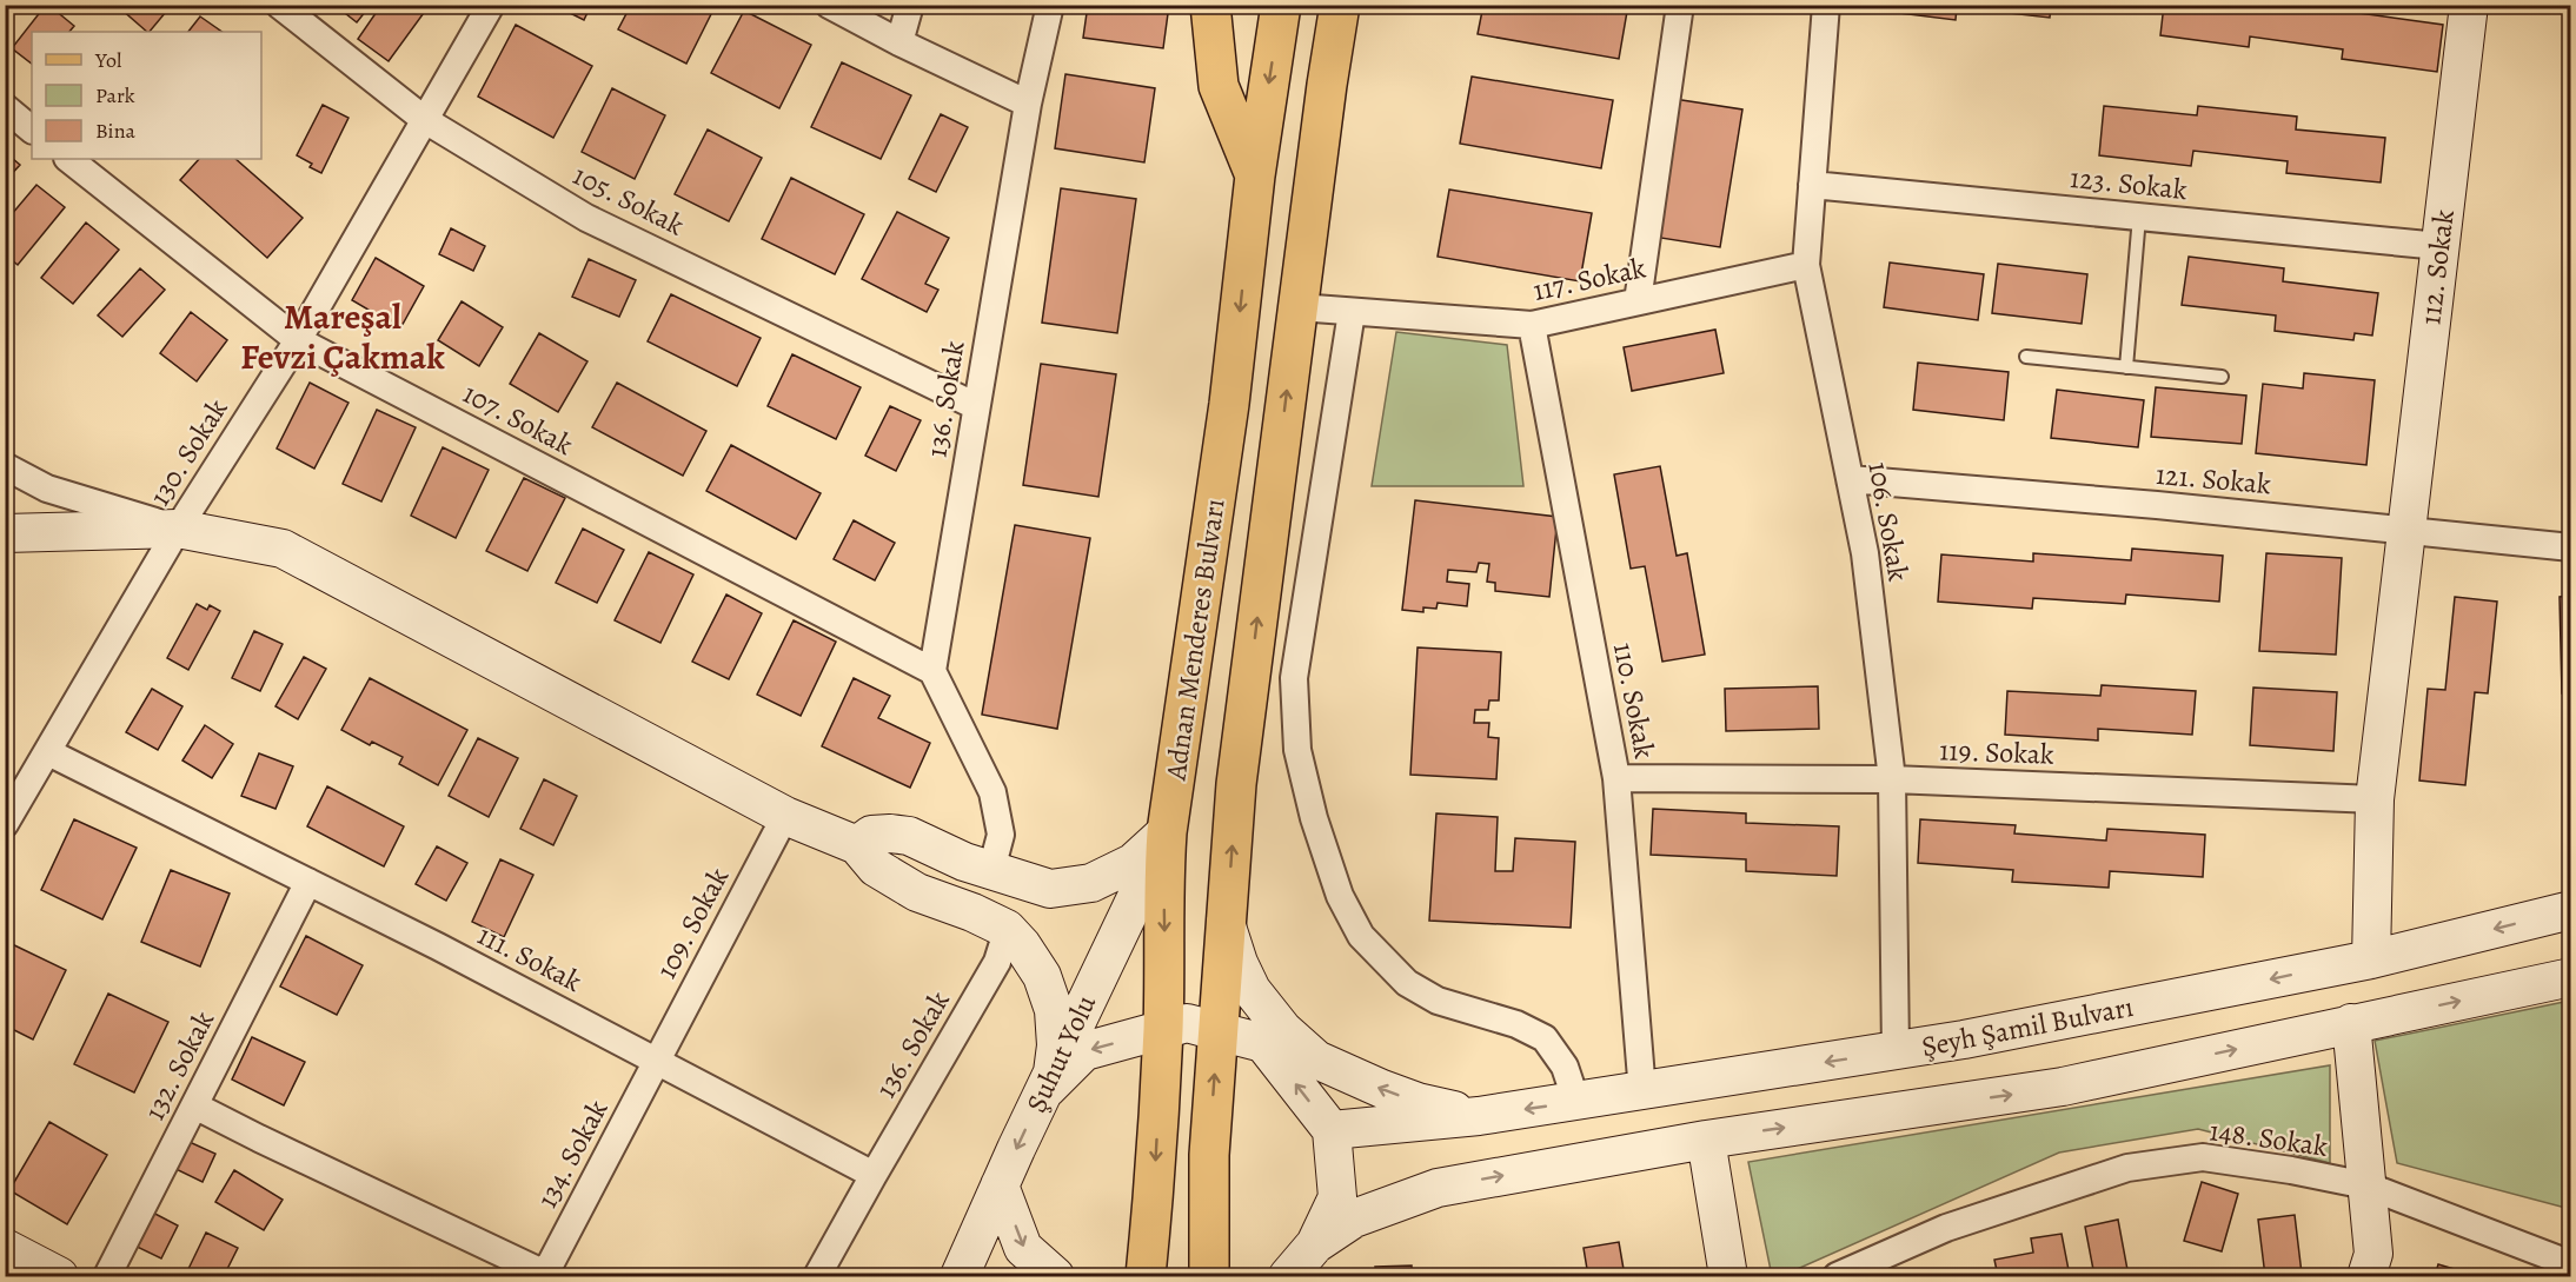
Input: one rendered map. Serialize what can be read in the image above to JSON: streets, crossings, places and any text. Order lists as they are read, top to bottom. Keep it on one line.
{"streets":{"main road":["112. Sokak","Adnan Menderes Bulvarı","Şeyh Şamil Bulvarı","Şuhut Yolu"],"street":["123. Sokak","105. Sokak","117. Sokak","136. Sokak","107. Sokak","130. Sokak","121. Sokak","106. Sokak","110. Sokak","119. Sokak","109. Sokak","111. Sokak","132. Sokak","148. Sokak","134. Sokak"]},"crossings":[["123. Sokak","112. Sokak"],["123. Sokak","106. Sokak"],["105. Sokak","136. Sokak"],["105. Sokak","130. Sokak"],["112. Sokak","121. Sokak"],["112. Sokak","119. Sokak"],["112. Sokak","Şeyh Şamil Bulvarı"],["117. Sokak","106. Sokak"],["117. Sokak","Adnan Menderes Bulvarı"],["117. Sokak","110. Sokak"],["136. Sokak","107. Sokak"],["136. Sokak","111. Sokak"],["107. Sokak","130. Sokak"],["130. Sokak","111. Sokak"],["121. Sokak","106. Sokak"],["106. Sokak","119. Sokak"],["106. Sokak","Şeyh Şamil Bulvarı"],["Adnan Menderes Bulvarı","Şuhut Yolu"],["110. Sokak","119. Sokak"],["110. Sokak","Şeyh Şamil Bulvarı"],["109. Sokak","111. Sokak"],["109. Sokak","134. Sokak"],["111. Sokak","132. Sokak"],["111. Sokak","134. Sokak"]],"districts":["Mareşal Fevzi Çakmak"],"legend":["Yol","Park","Bina"]}
